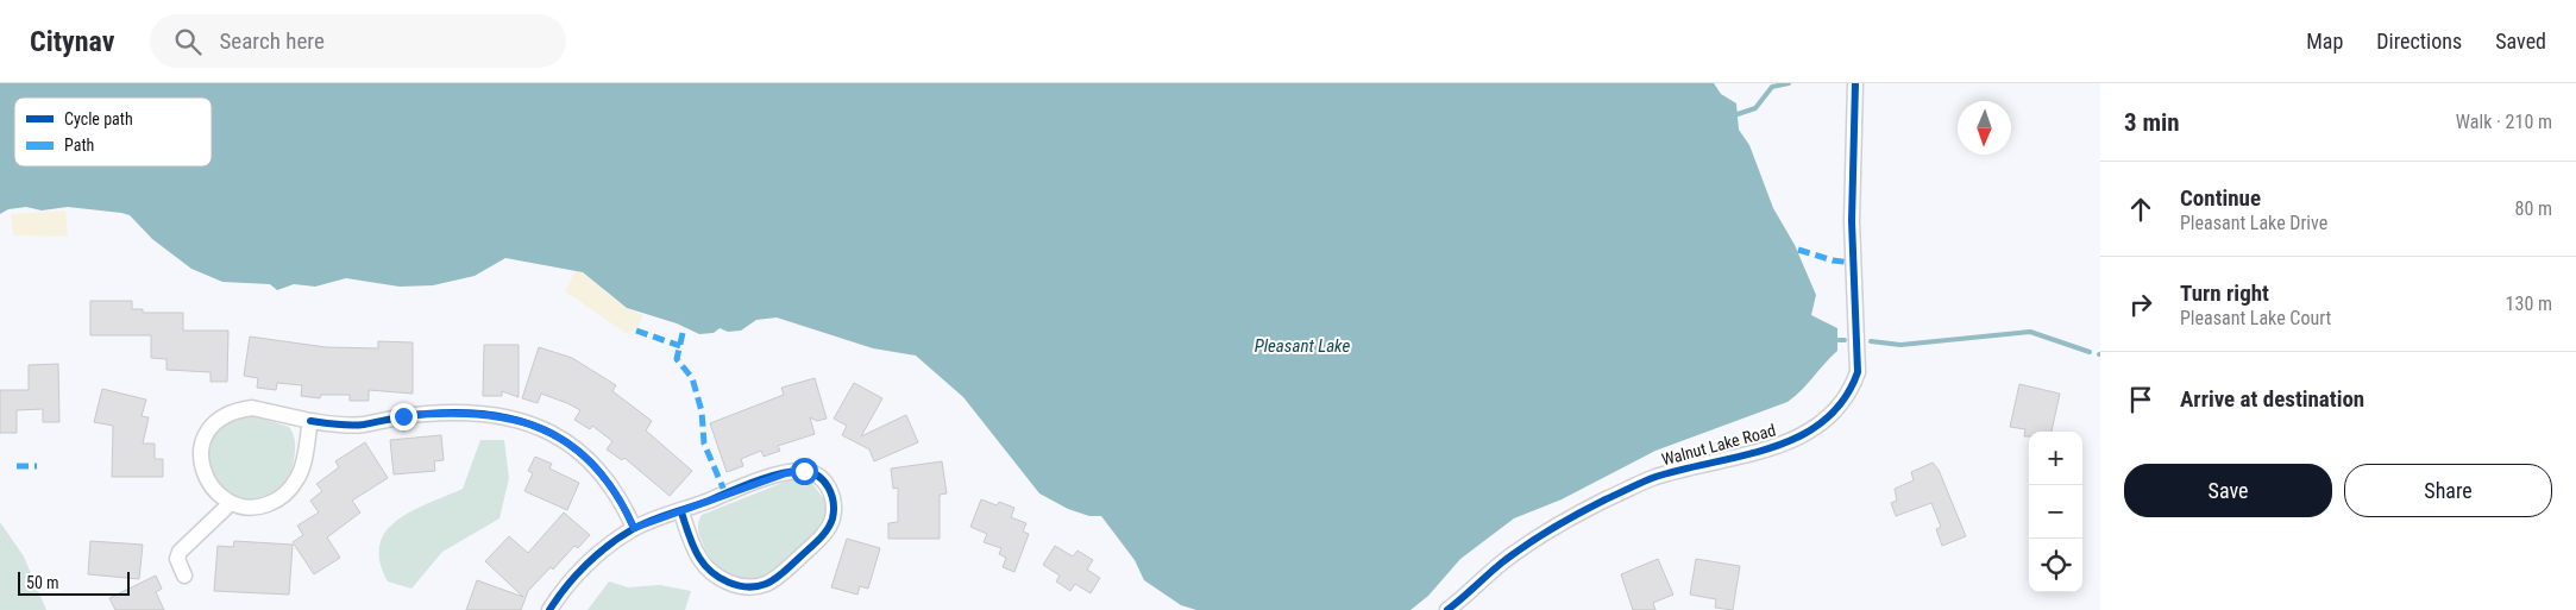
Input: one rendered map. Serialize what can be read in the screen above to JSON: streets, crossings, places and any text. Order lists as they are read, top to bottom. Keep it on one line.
{"streets":{"street":["Walnut Lake Road"]},"water":["Pleasant Lake"],"legend":["Cycle path","Path"],"scale_bar":"50 m","north":"bottom","page":{"header":"Citynav","search":"Search here","nav":["Map","Directions","Saved"],"heading":["3 min","Walk · 210 m"],"list":[["Continue","Pleasant Lake Drive","80 m"],["Turn right","Pleasant Lake Court","130 m"],"Arrive at destination"],"map_buttons":["+","−"],"buttons":["Save","Share"],"scale":"50 m"}}
